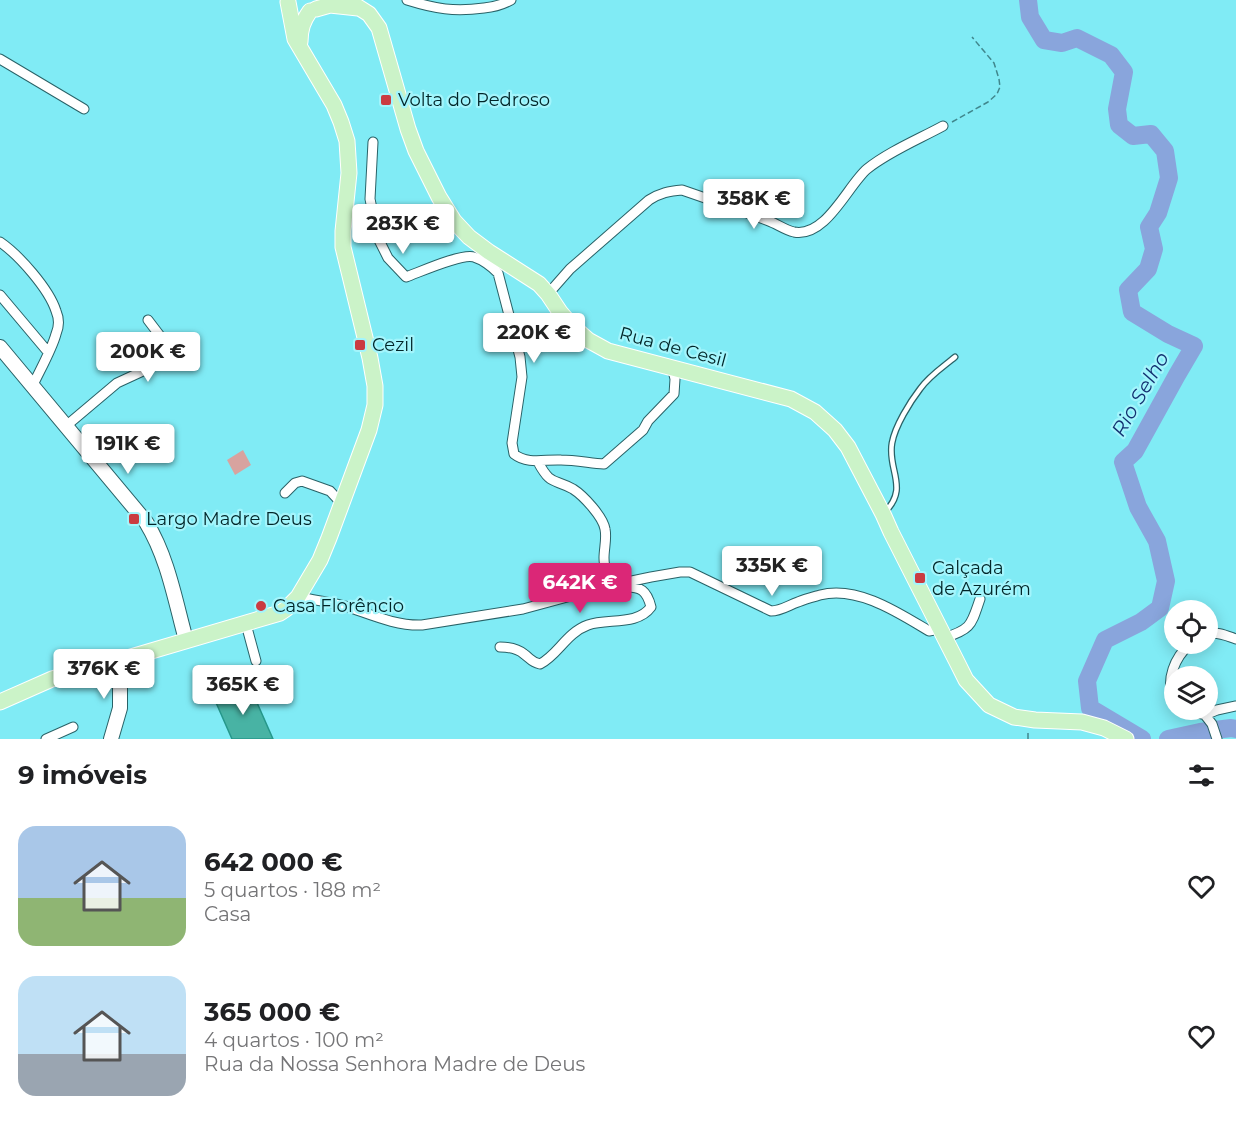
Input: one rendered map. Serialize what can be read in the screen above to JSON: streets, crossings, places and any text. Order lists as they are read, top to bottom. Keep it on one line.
{"streets":{"main road":["Rua de Cesil"]},"water":["Rio Selho"],"places":{"transit":["Volta do Pedroso","Cezil","Largo Madre Deus","Calçada de Azurém"],"other":["Casa Florêncio"]},"page":{"price":["358K €","283K €","220K €","200K €","191K €","335K €","642K €","376K €","365K €"],"heading":"9 imóveis","list":[{"name":"642 000 €","note":"5 quartos · 188 m² · Casa"},{"name":"365 000 €","note":"4 quartos · 100 m² · Rua da Nossa Senhora Madre de Deus"}]}}
